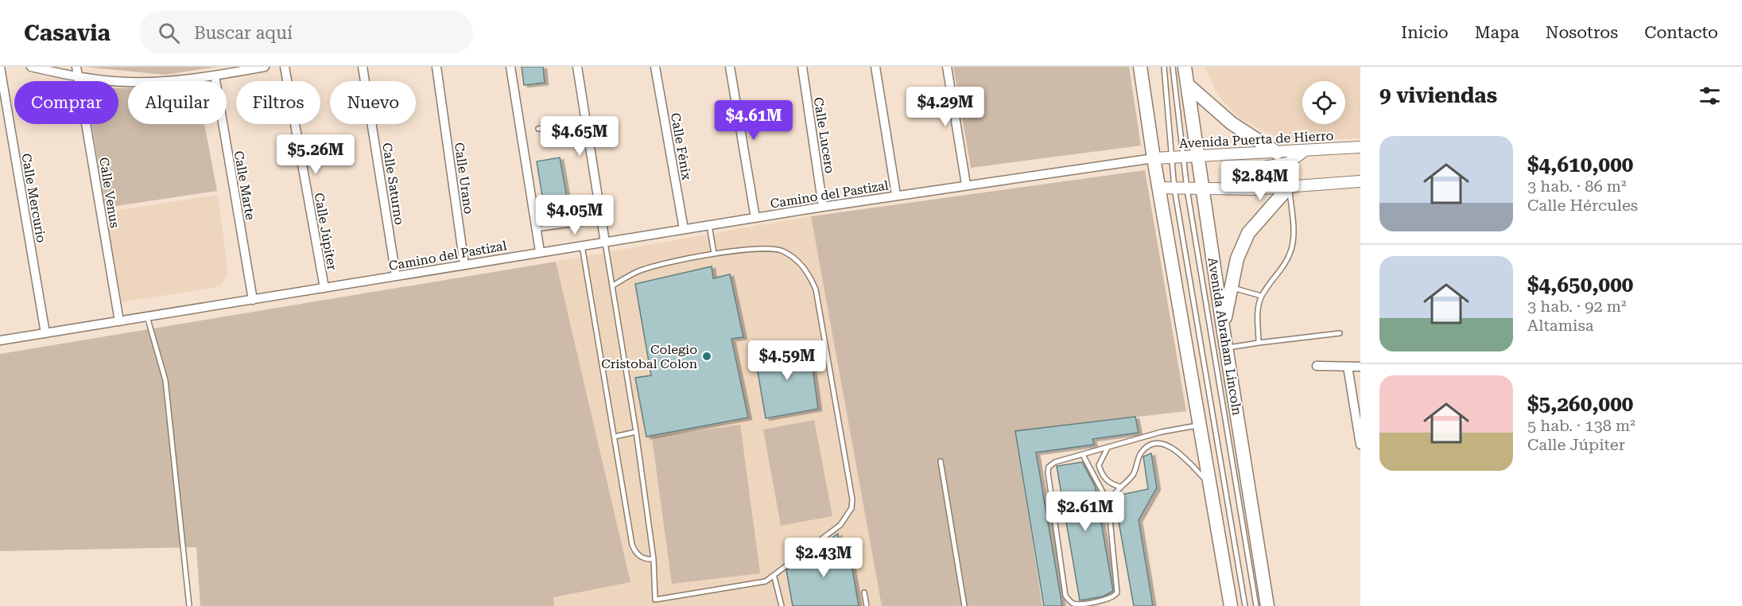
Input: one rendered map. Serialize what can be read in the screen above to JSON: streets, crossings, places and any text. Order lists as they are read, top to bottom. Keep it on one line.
{"streets":{"main road":["Avenida Abraham Lincoln"],"street":["Calle Lucero","Avenida Puerta de Hierro","Calle Fénix","Calle Urano","Calle Saturno","Calle Marte","Calle Venus","Camino del Pastizal","Calle Mercurio","Calle Júpiter"]},"crossings":[["Calle Lucero","Camino del Pastizal"],["Avenida Puerta de Hierro","Camino del Pastizal"],["Avenida Puerta de Hierro","Avenida Abraham Lincoln"],["Calle Fénix","Camino del Pastizal"],["Calle Urano","Camino del Pastizal"],["Calle Saturno","Camino del Pastizal"],["Calle Marte","Camino del Pastizal"],["Calle Venus","Camino del Pastizal"],["Camino del Pastizal","Calle Mercurio"],["Camino del Pastizal","Calle Júpiter"]],"places":["Colegio Cristobal Colon"],"page":{"header":"Casavia","search":"Buscar aquí","nav":["Inicio","Mapa","Nosotros","Contacto"],"heading":"9 viviendas","chip":["Comprar","Alquilar","Filtros","Nuevo"],"price":["$4.29M","$4.61M","$4.65M","$5.26M","$2.84M","$4.05M","$4.59M","$2.61M","$2.43M"],"list":[{"name":"$4,610,000","note":"3 hab. · 86 m² · Calle Hércules"},{"name":"$4,650,000","note":"3 hab. · 92 m² · Altamisa"},{"name":"$5,260,000","note":"5 hab. · 138 m² · Calle Júpiter"}]}}
